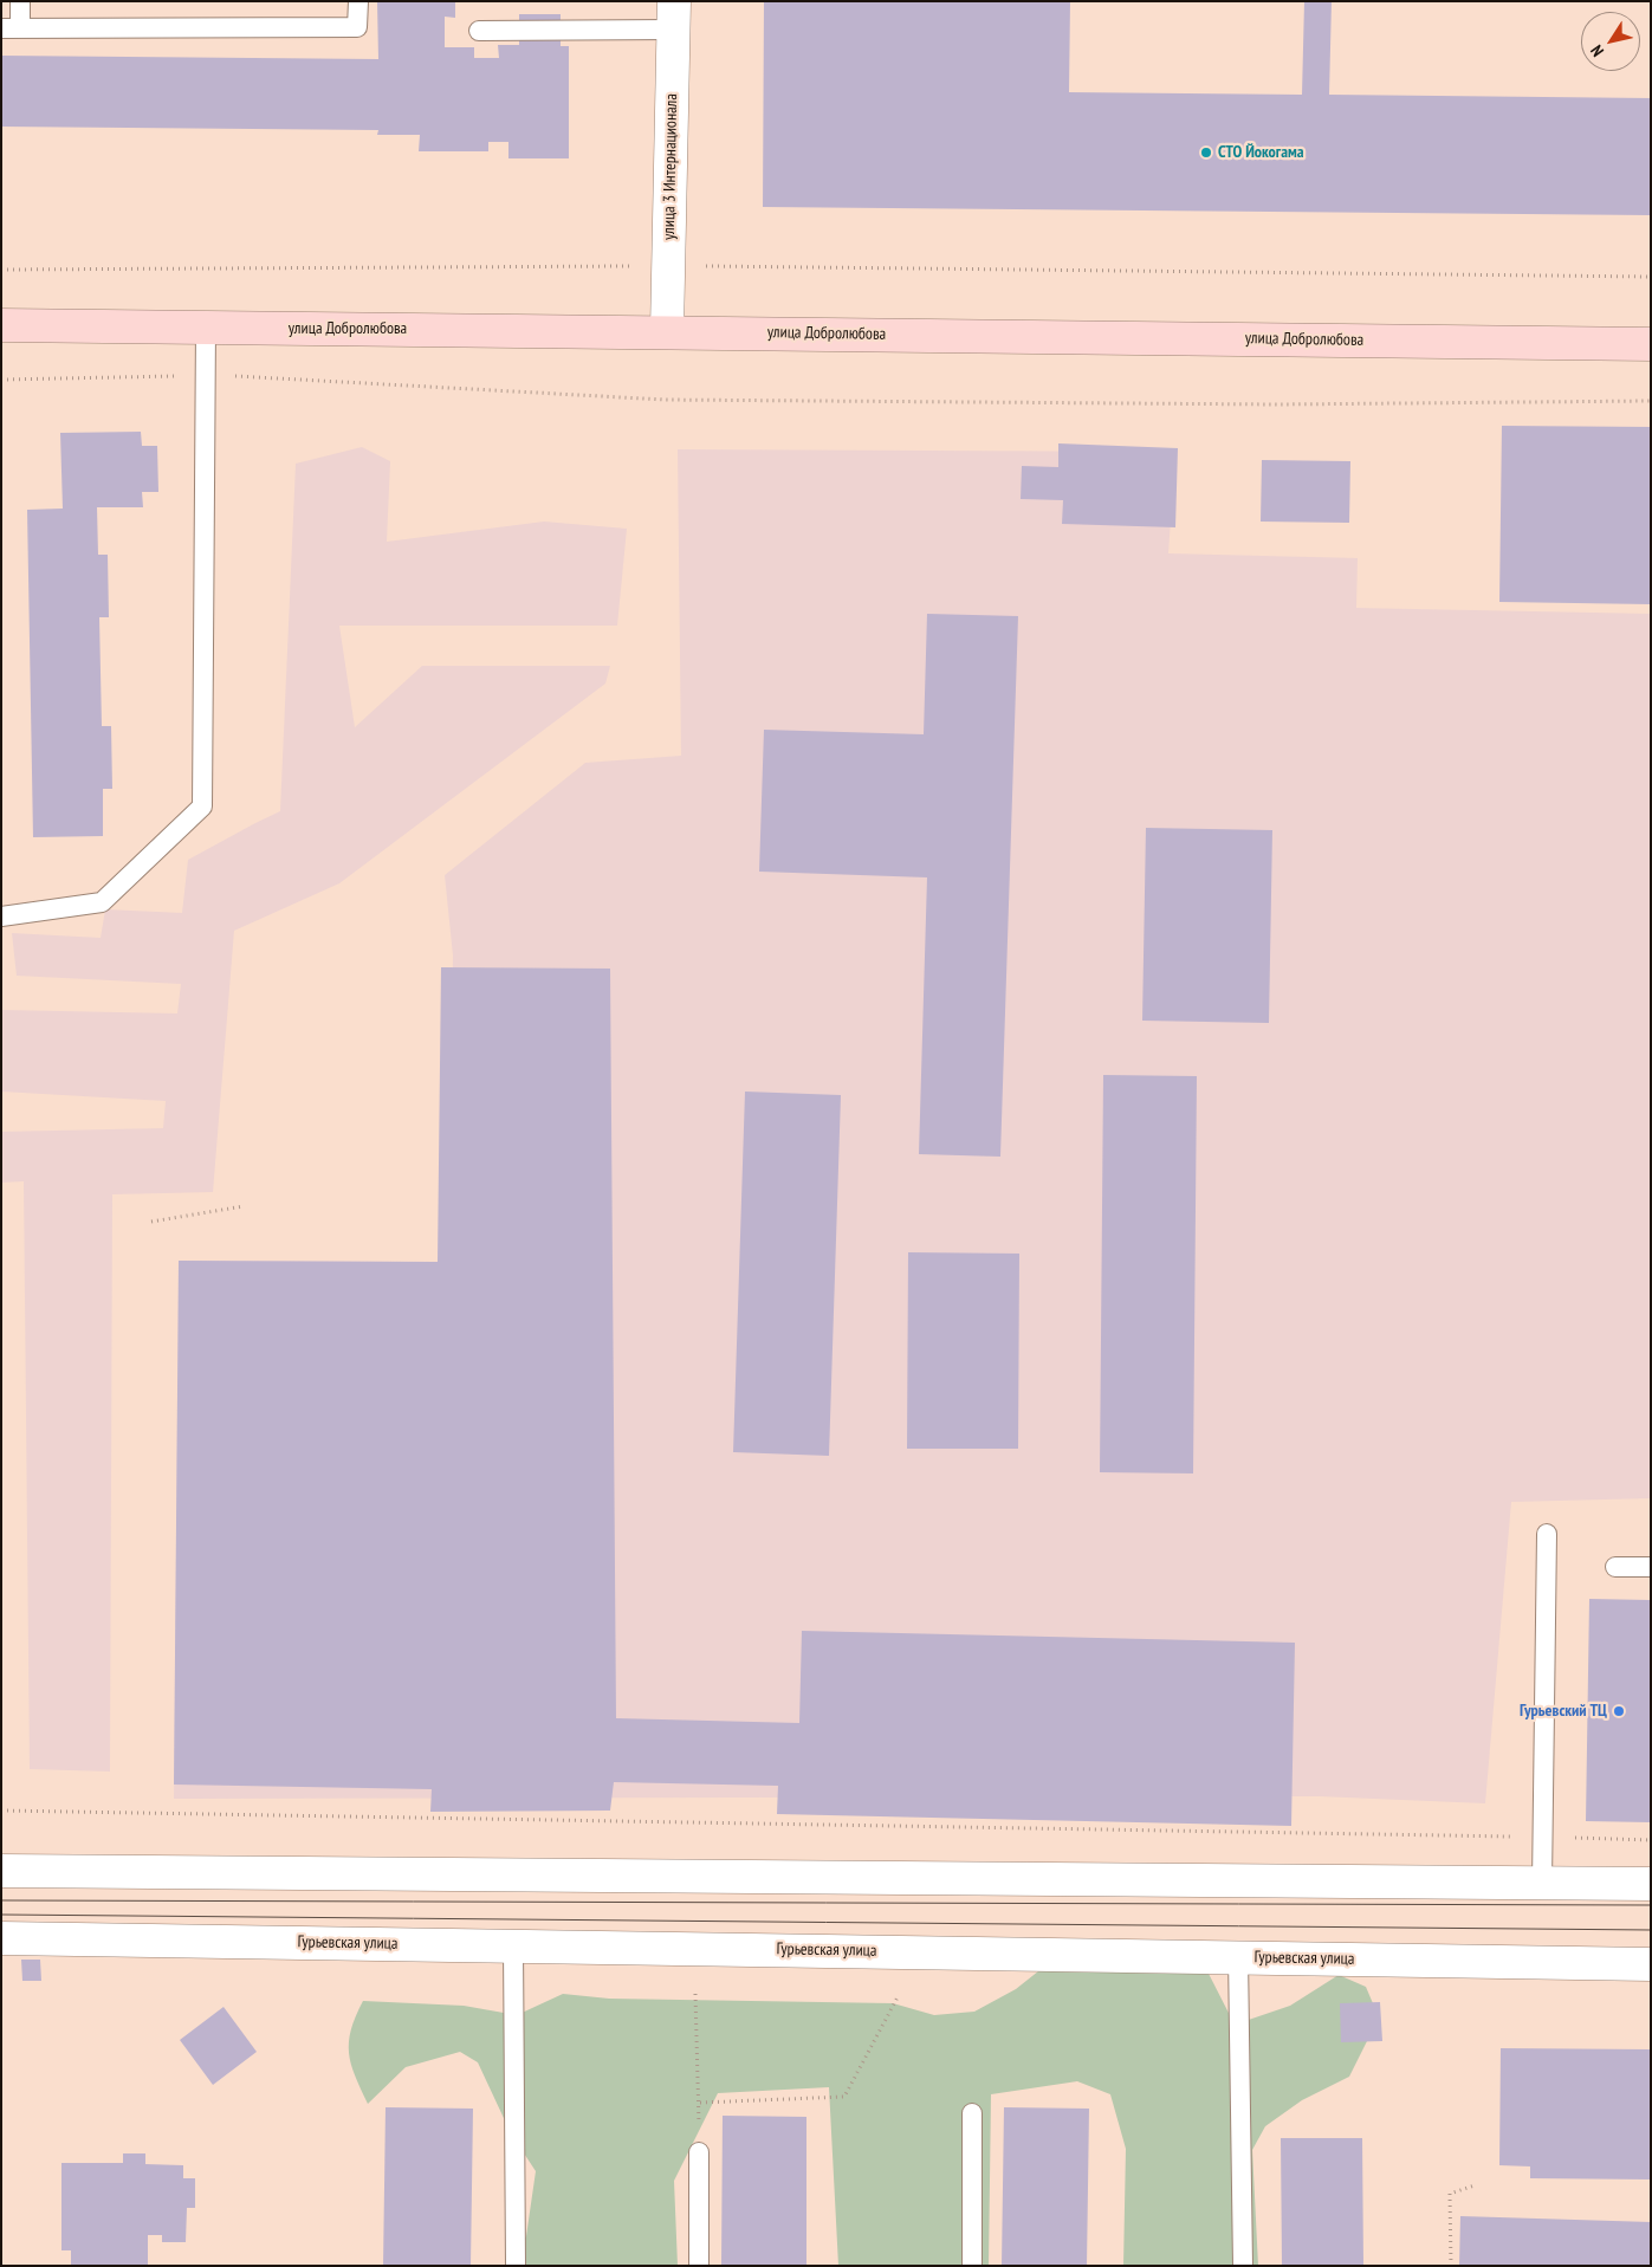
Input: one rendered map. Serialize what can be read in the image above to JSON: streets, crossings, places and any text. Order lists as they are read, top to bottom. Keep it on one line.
{"streets":{"main road":["улица Добролюбова"],"street":["улица 3 Интернационала","Гурьевская улица"]},"crossings":[["улица 3 Интернационала","улица Добролюбова"]],"places":["СТО Йокогама","Гурьевский ТЦ"],"north":"bottom left"}
